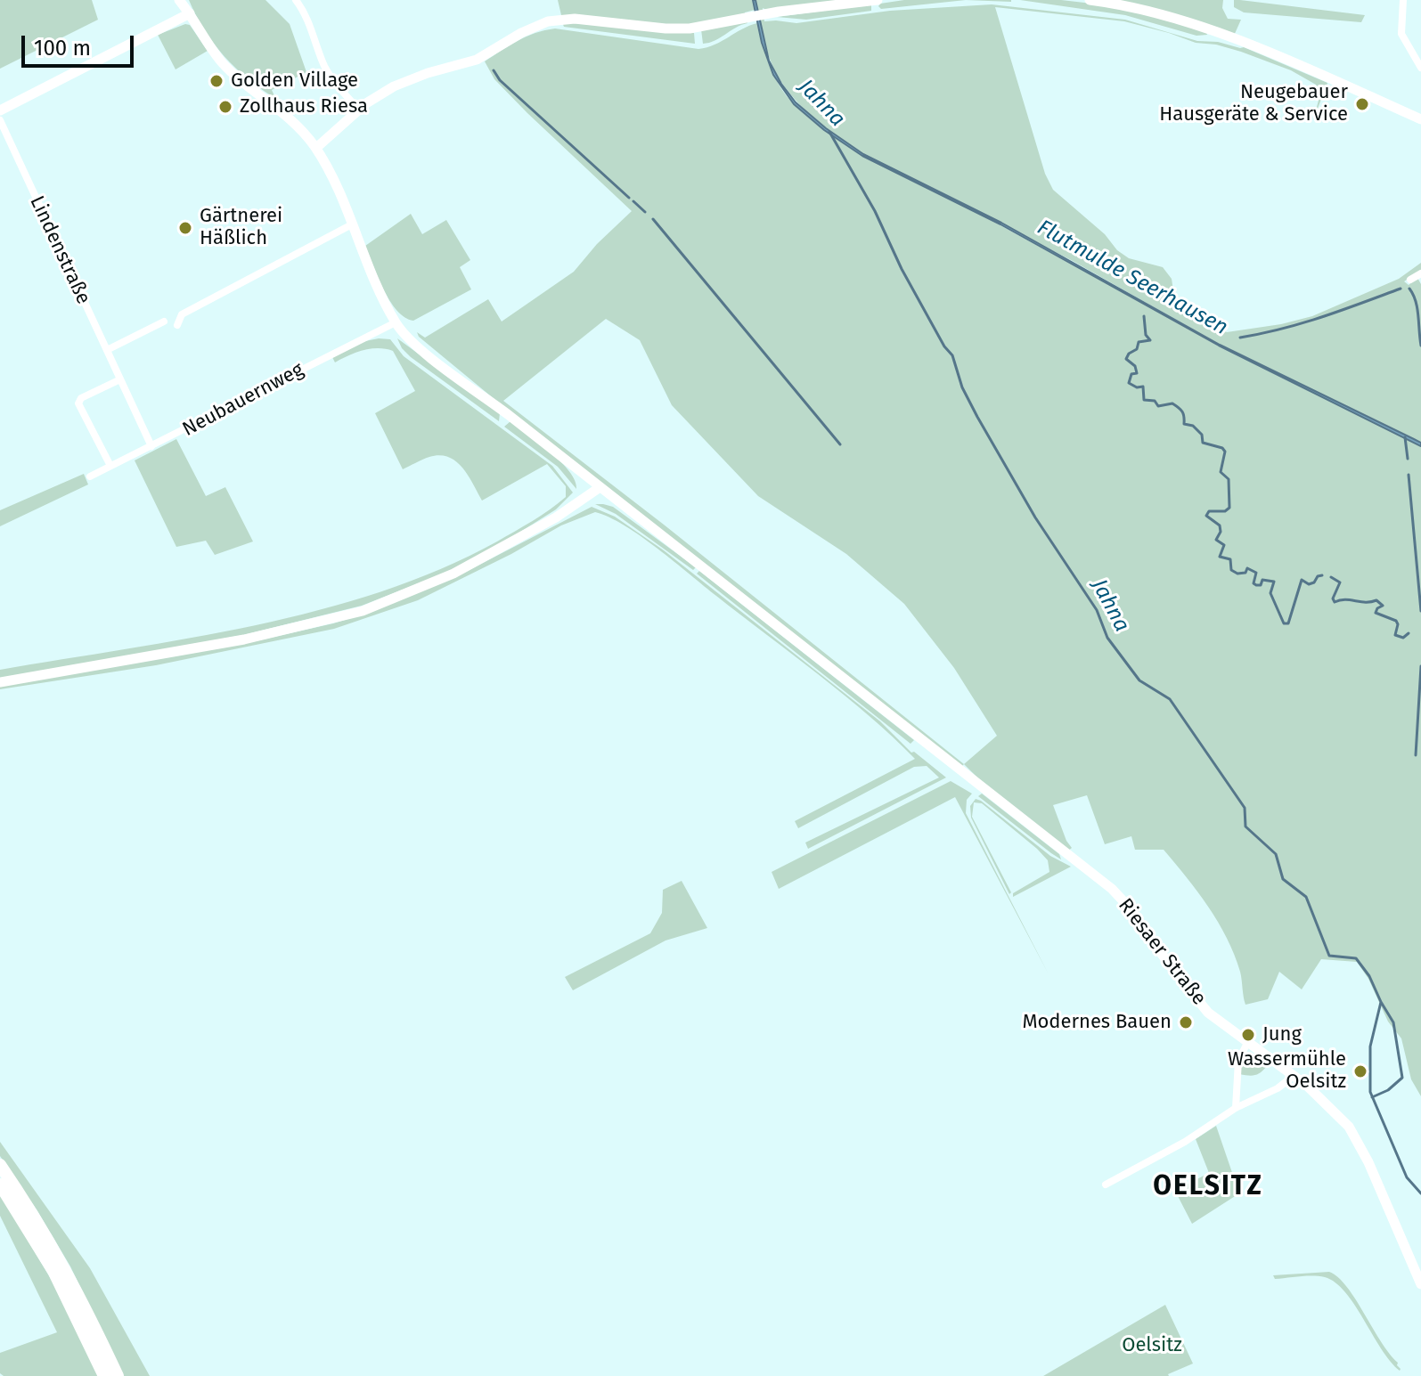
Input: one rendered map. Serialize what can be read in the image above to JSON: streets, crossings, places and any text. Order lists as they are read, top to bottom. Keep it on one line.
{"streets":{"street":["Lindenstraße","Neubauernweg","Riesaer Straße"]},"crossings":[["Lindenstraße","Neubauernweg"],["Neubauernweg","Riesaer Straße"]],"districts":["OELSITZ"],"water":["Jahna","Flutmulde Seerhausen"],"parks":["Oelsitz"],"places":["Golden Village","Neugebauer Hausgeräte & Service","Zollhaus Riesa","Gärtnerei Häßlich","Modernes Bauen","Jung","Wassermühle Oelsitz"],"scale_bar":"100 m"}
